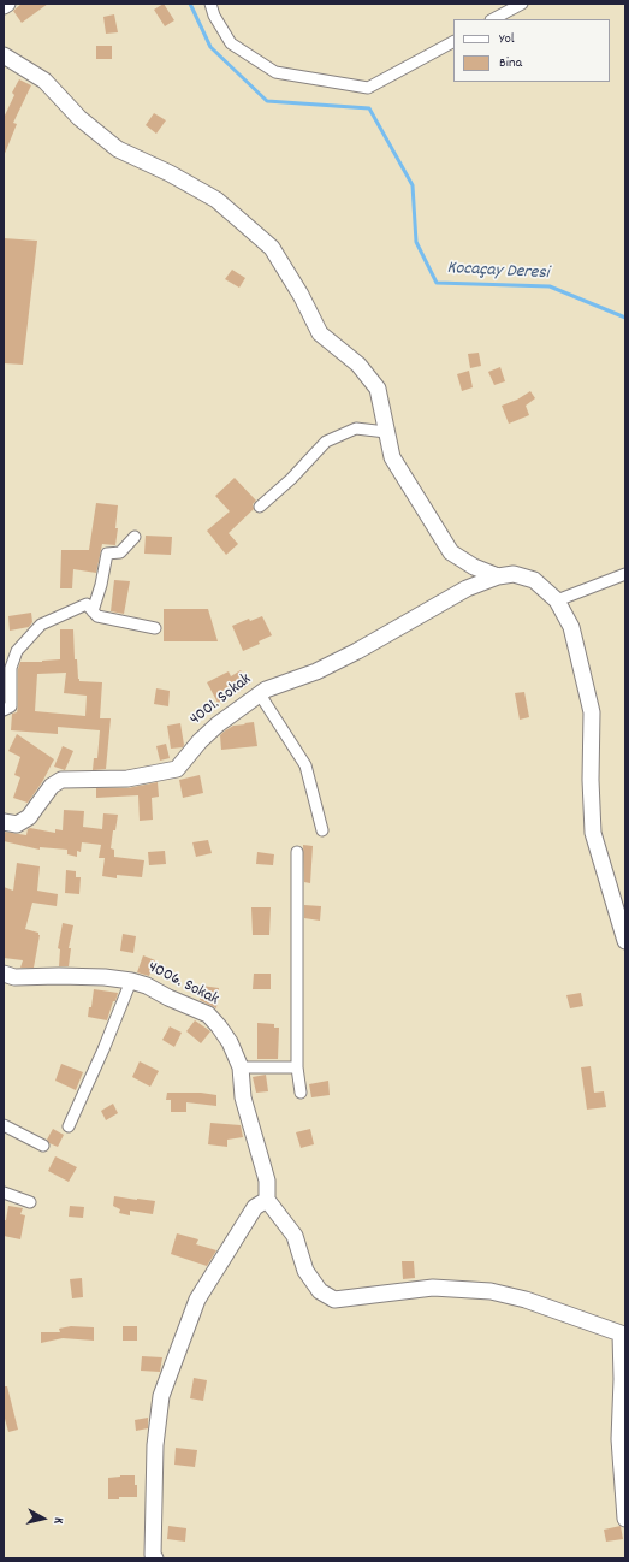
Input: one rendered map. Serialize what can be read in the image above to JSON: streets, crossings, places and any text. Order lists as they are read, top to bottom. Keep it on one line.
{"streets":{"street":["4001. Sokak","4006. Sokak"]},"water":["Kocaçay Deresi"],"legend":["Yol","Bina"],"north":"right"}
